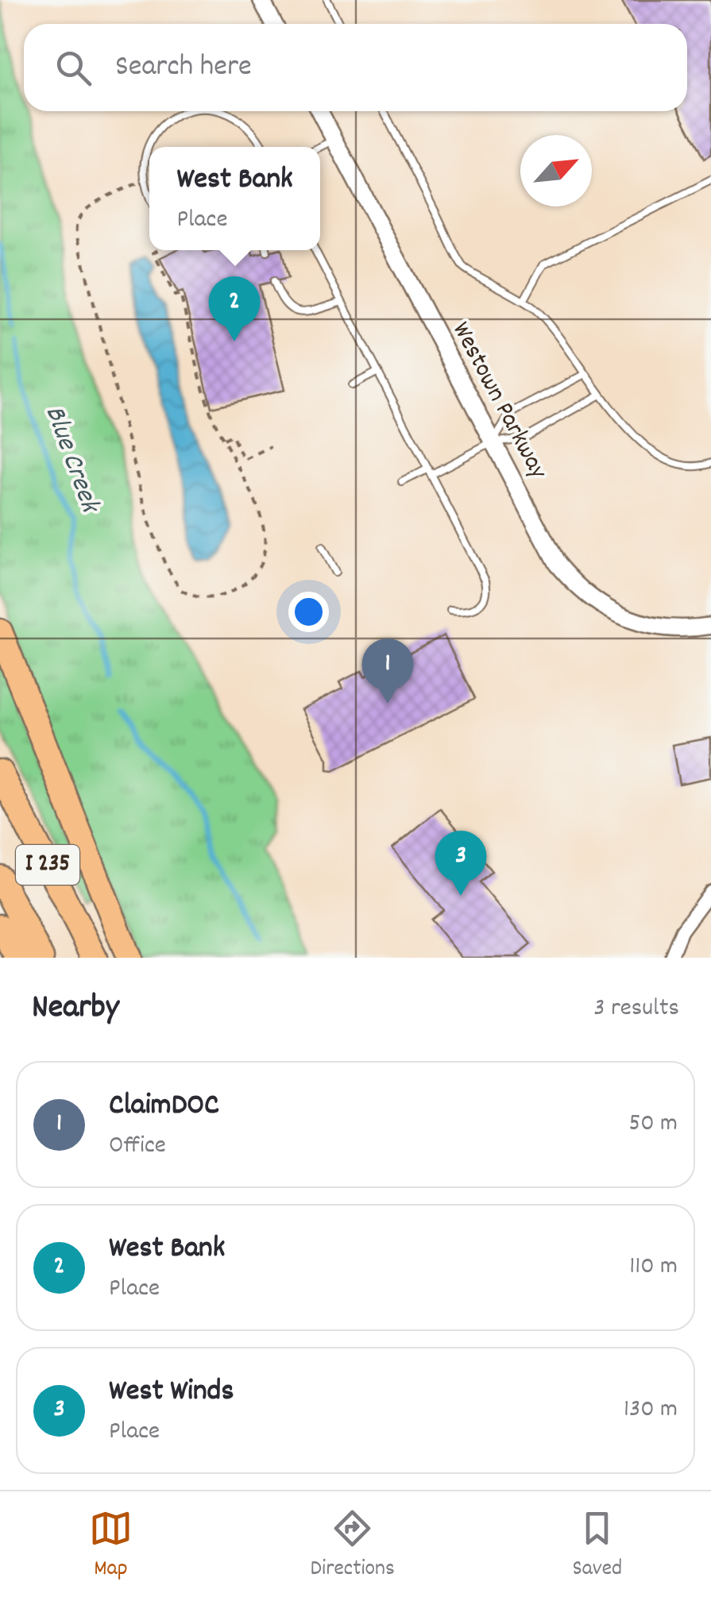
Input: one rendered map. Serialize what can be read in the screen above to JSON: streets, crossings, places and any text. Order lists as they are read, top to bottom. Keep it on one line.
{"streets":{"highway":["I 235"],"street":["Westown Parkway"]},"water":["Blue Creek"],"north":"top right","page":{"search":"Search here","popup":["West Bank","Place"],"pins":["2","1","3"],"heading":["Nearby","3 results"],"list":[{"mark":"1","name":"ClaimDOC","note":"Office","value":"50 m"},{"mark":"2","name":"West Bank","note":"Place","value":"110 m"},{"mark":"3","name":"West Winds","note":"Place","value":"130 m"}],"nav":["Map","Directions","Saved"]}}
